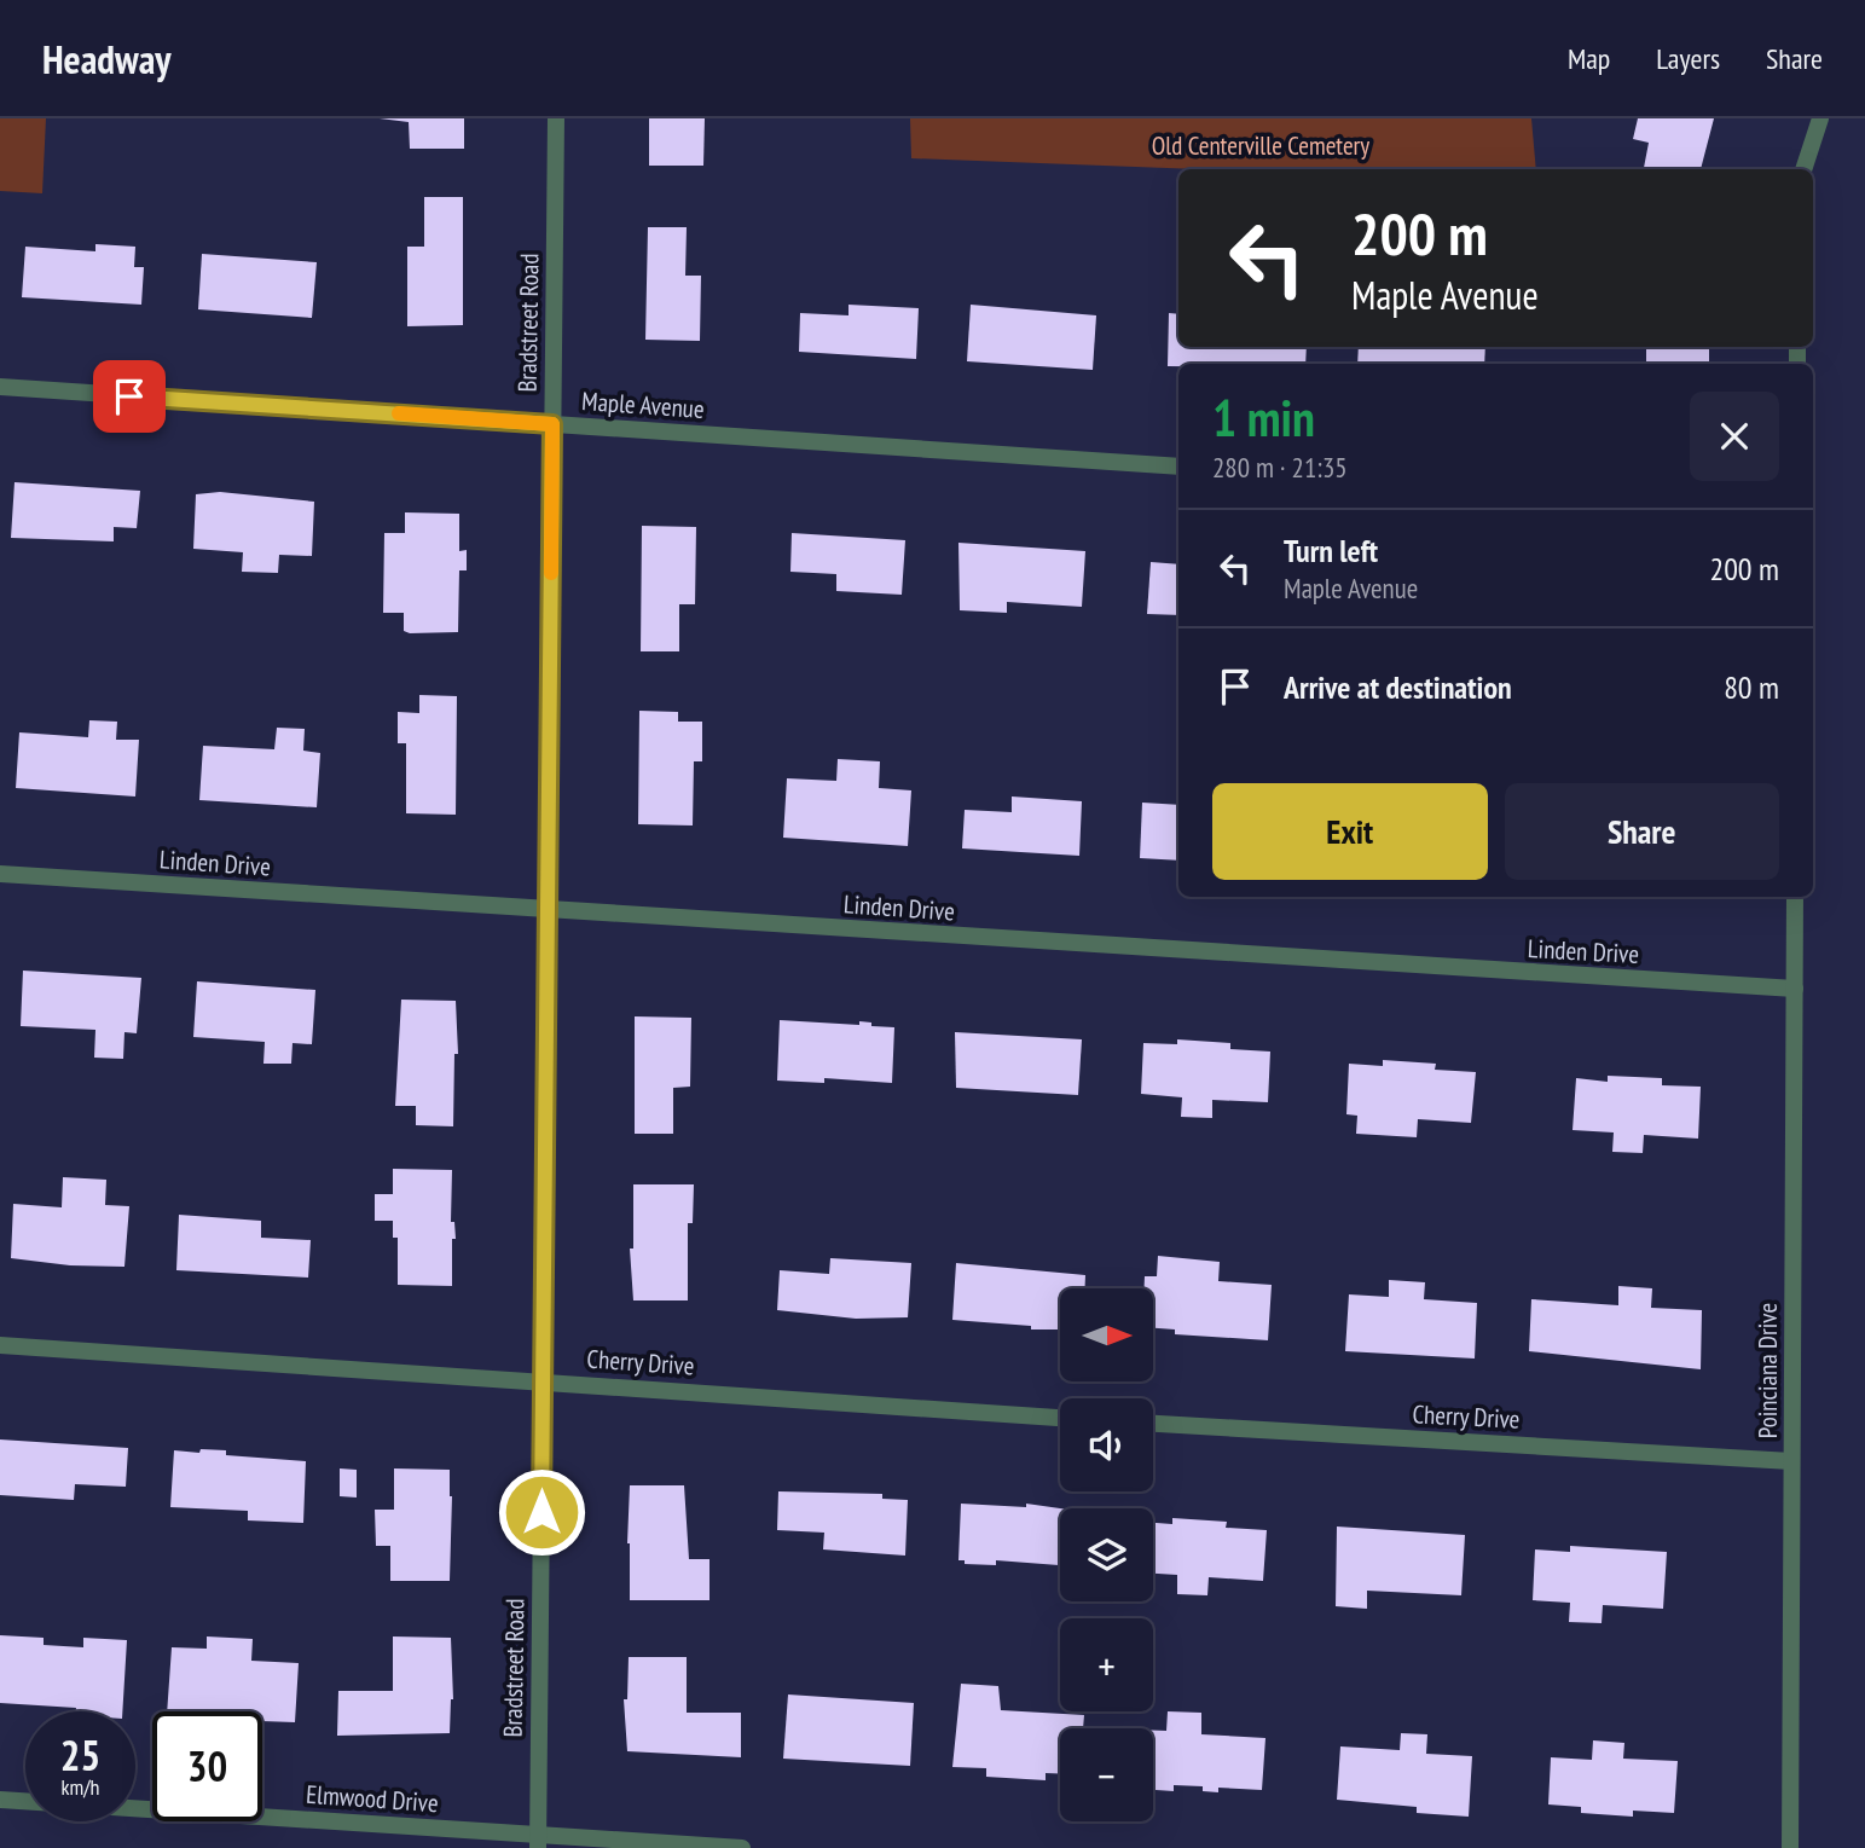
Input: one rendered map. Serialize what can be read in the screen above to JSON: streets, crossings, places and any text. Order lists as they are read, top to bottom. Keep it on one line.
{"streets":{"street":["Bradstreet Road","Maple Avenue","Linden Drive","Cherry Drive","Poinciana Drive","Elmwood Drive"]},"crossings":[["Bradstreet Road","Maple Avenue"],["Bradstreet Road","Linden Drive"],["Bradstreet Road","Cherry Drive"],["Bradstreet Road","Elmwood Drive"],["Linden Drive","Poinciana Drive"],["Cherry Drive","Poinciana Drive"]],"parks":["Old Centerville Cemetery"],"north":"right","page":{"header":"Headway","nav":["Map","Layers","Share"],"turn":["200 m","Maple Avenue"],"heading":["1 min","280 m · 21:35"],"list":[{"name":"Turn left","note":"Maple Avenue","value":"200 m"},{"name":"Arrive at destination","value":"80 m"}],"buttons":["Exit","Share"],"map_buttons":["+","−"],"speed":"25 km/h","limit":"30"}}
